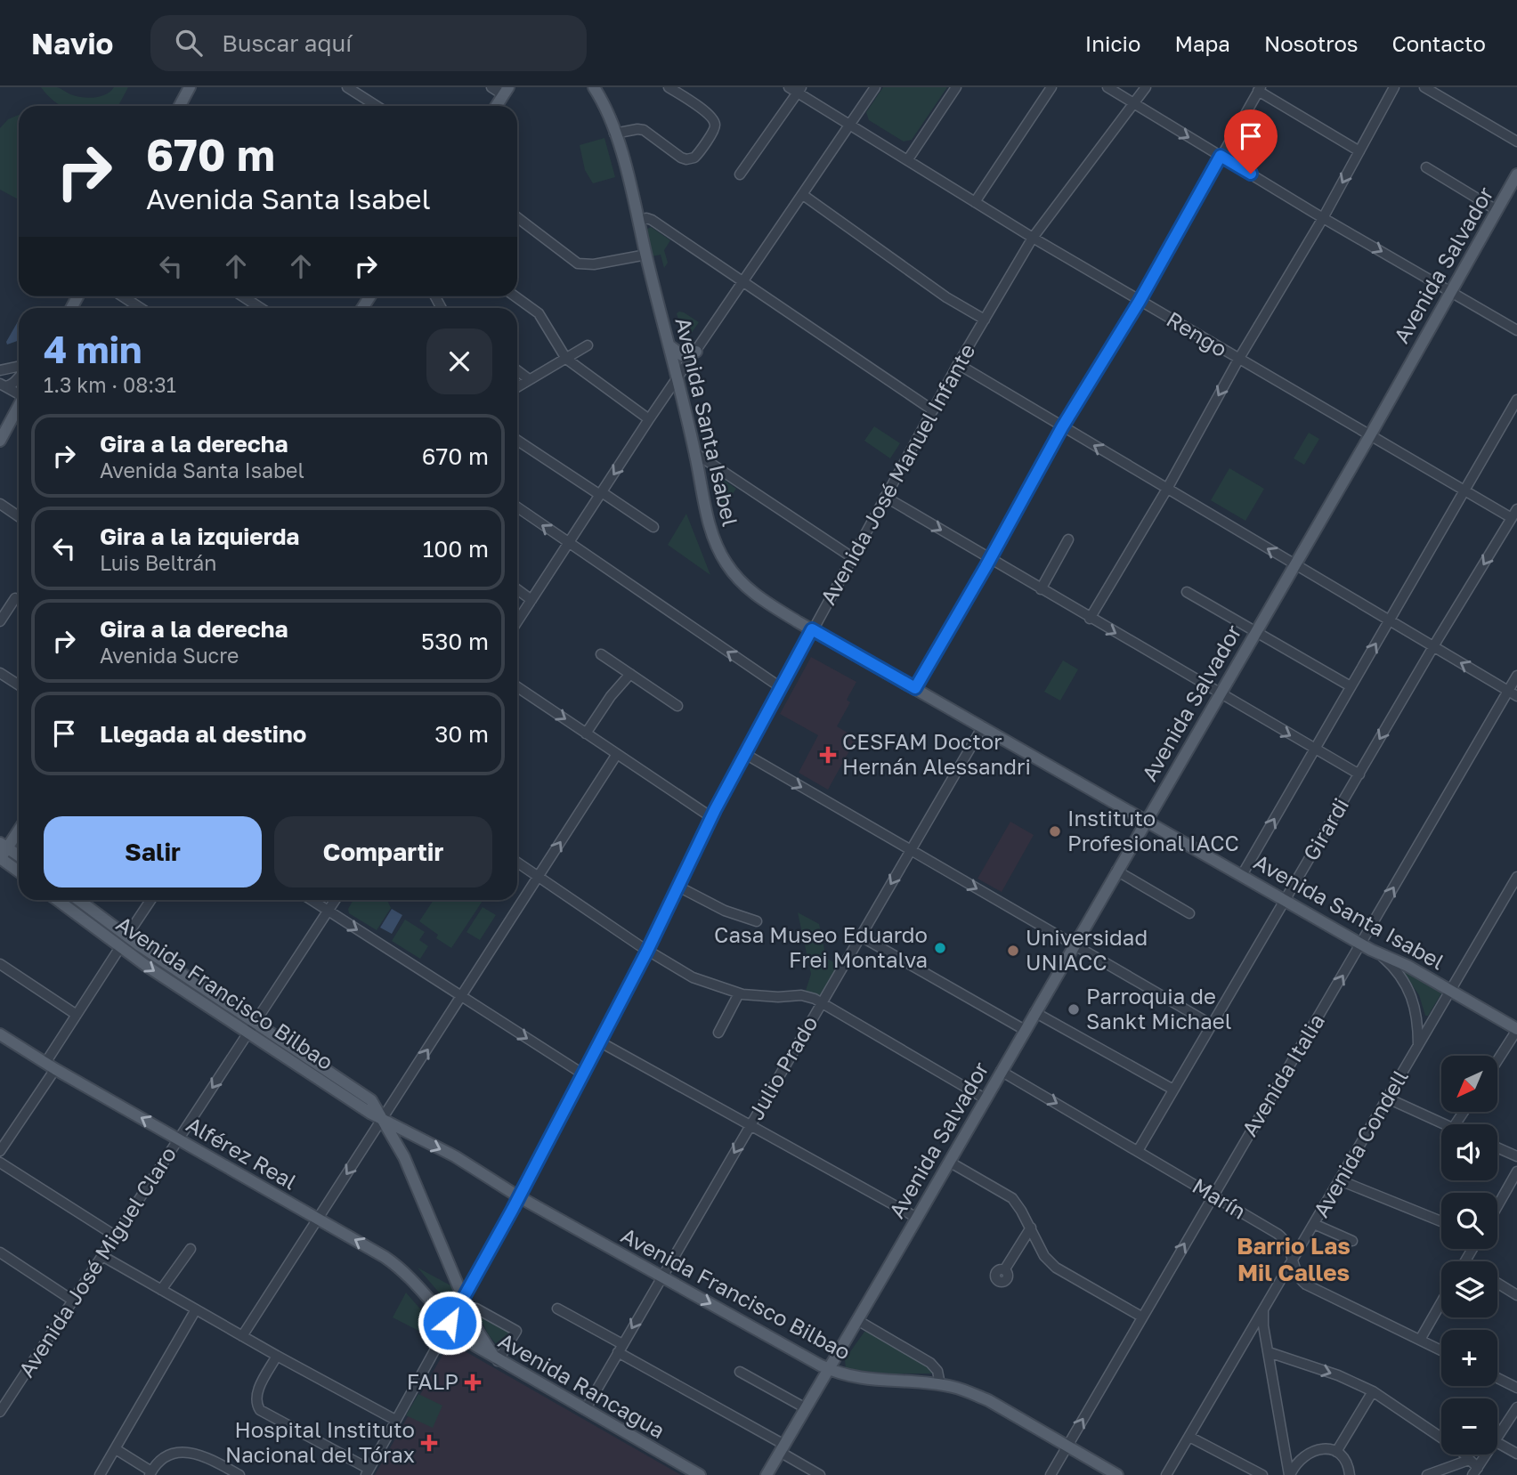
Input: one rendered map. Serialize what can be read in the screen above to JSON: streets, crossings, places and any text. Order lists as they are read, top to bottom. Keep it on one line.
{"streets":{"main road":["Avenida Salvador","Avenida Santa Isabel","Avenida Francisco Bilbao","Alférez Real","Avenida Rancagua"],"street":["Rengo","Avenida José Manuel Infante","Girardi","Julio Prado","Avenida Italia","Avenida Condell","Marín","Avenida José Miguel Claro"]},"crossings":[["Avenida Salvador","Rengo"],["Avenida Salvador","Avenida Santa Isabel"],["Avenida Salvador","Avenida Francisco Bilbao"],["Avenida Salvador","Marín"],["Rengo","Avenida José Manuel Infante"],["Rengo","Girardi"],["Avenida Santa Isabel","Avenida José Manuel Infante"],["Avenida Santa Isabel","Girardi"],["Avenida Santa Isabel","Julio Prado"],["Avenida Santa Isabel","Avenida Italia"],["Avenida Santa Isabel","Avenida Condell"],["Avenida José Manuel Infante","Avenida Francisco Bilbao"],["Avenida José Manuel Infante","Alférez Real"],["Avenida José Manuel Infante","Avenida Rancagua"],["Girardi","Marín"],["Avenida Francisco Bilbao","Julio Prado"],["Avenida Francisco Bilbao","Avenida Italia"],["Avenida Francisco Bilbao","Avenida José Miguel Claro"],["Julio Prado","Avenida Rancagua"],["Avenida Italia","Marín"],["Avenida Condell","Marín"],["Alférez Real","Avenida José Miguel Claro"],["Alférez Real","Avenida Rancagua"]],"one_way":["Julio Prado","Avenida Italia","Alférez Real"],"districts":["Barrio Las Mil Calles"],"places":{"health":["CESFAM Doctor Hernán Alessandri","FALP","Hospital Instituto Nacional del Tórax"],"other":["Instituto Profesional IACC","Casa Museo Eduardo Frei Montalva","Universidad UNIACC","Parroquia de Sankt Michael"]},"north":"bottom left","page":{"header":"Navio","search":"Buscar aquí","nav":["Inicio","Mapa","Nosotros","Contacto"],"turn":["670 m","Avenida Santa Isabel"],"heading":["4 min","1.3 km · 08:31"],"list":[{"name":"Gira a la derecha","note":"Avenida Santa Isabel","value":"670 m"},{"name":"Gira a la izquierda","note":"Luis Beltrán","value":"100 m"},{"name":"Gira a la derecha","note":"Avenida Sucre","value":"530 m"},{"name":"Llegada al destino","value":"30 m"}],"buttons":["Salir","Compartir"],"map_buttons":["+","−"]}}
